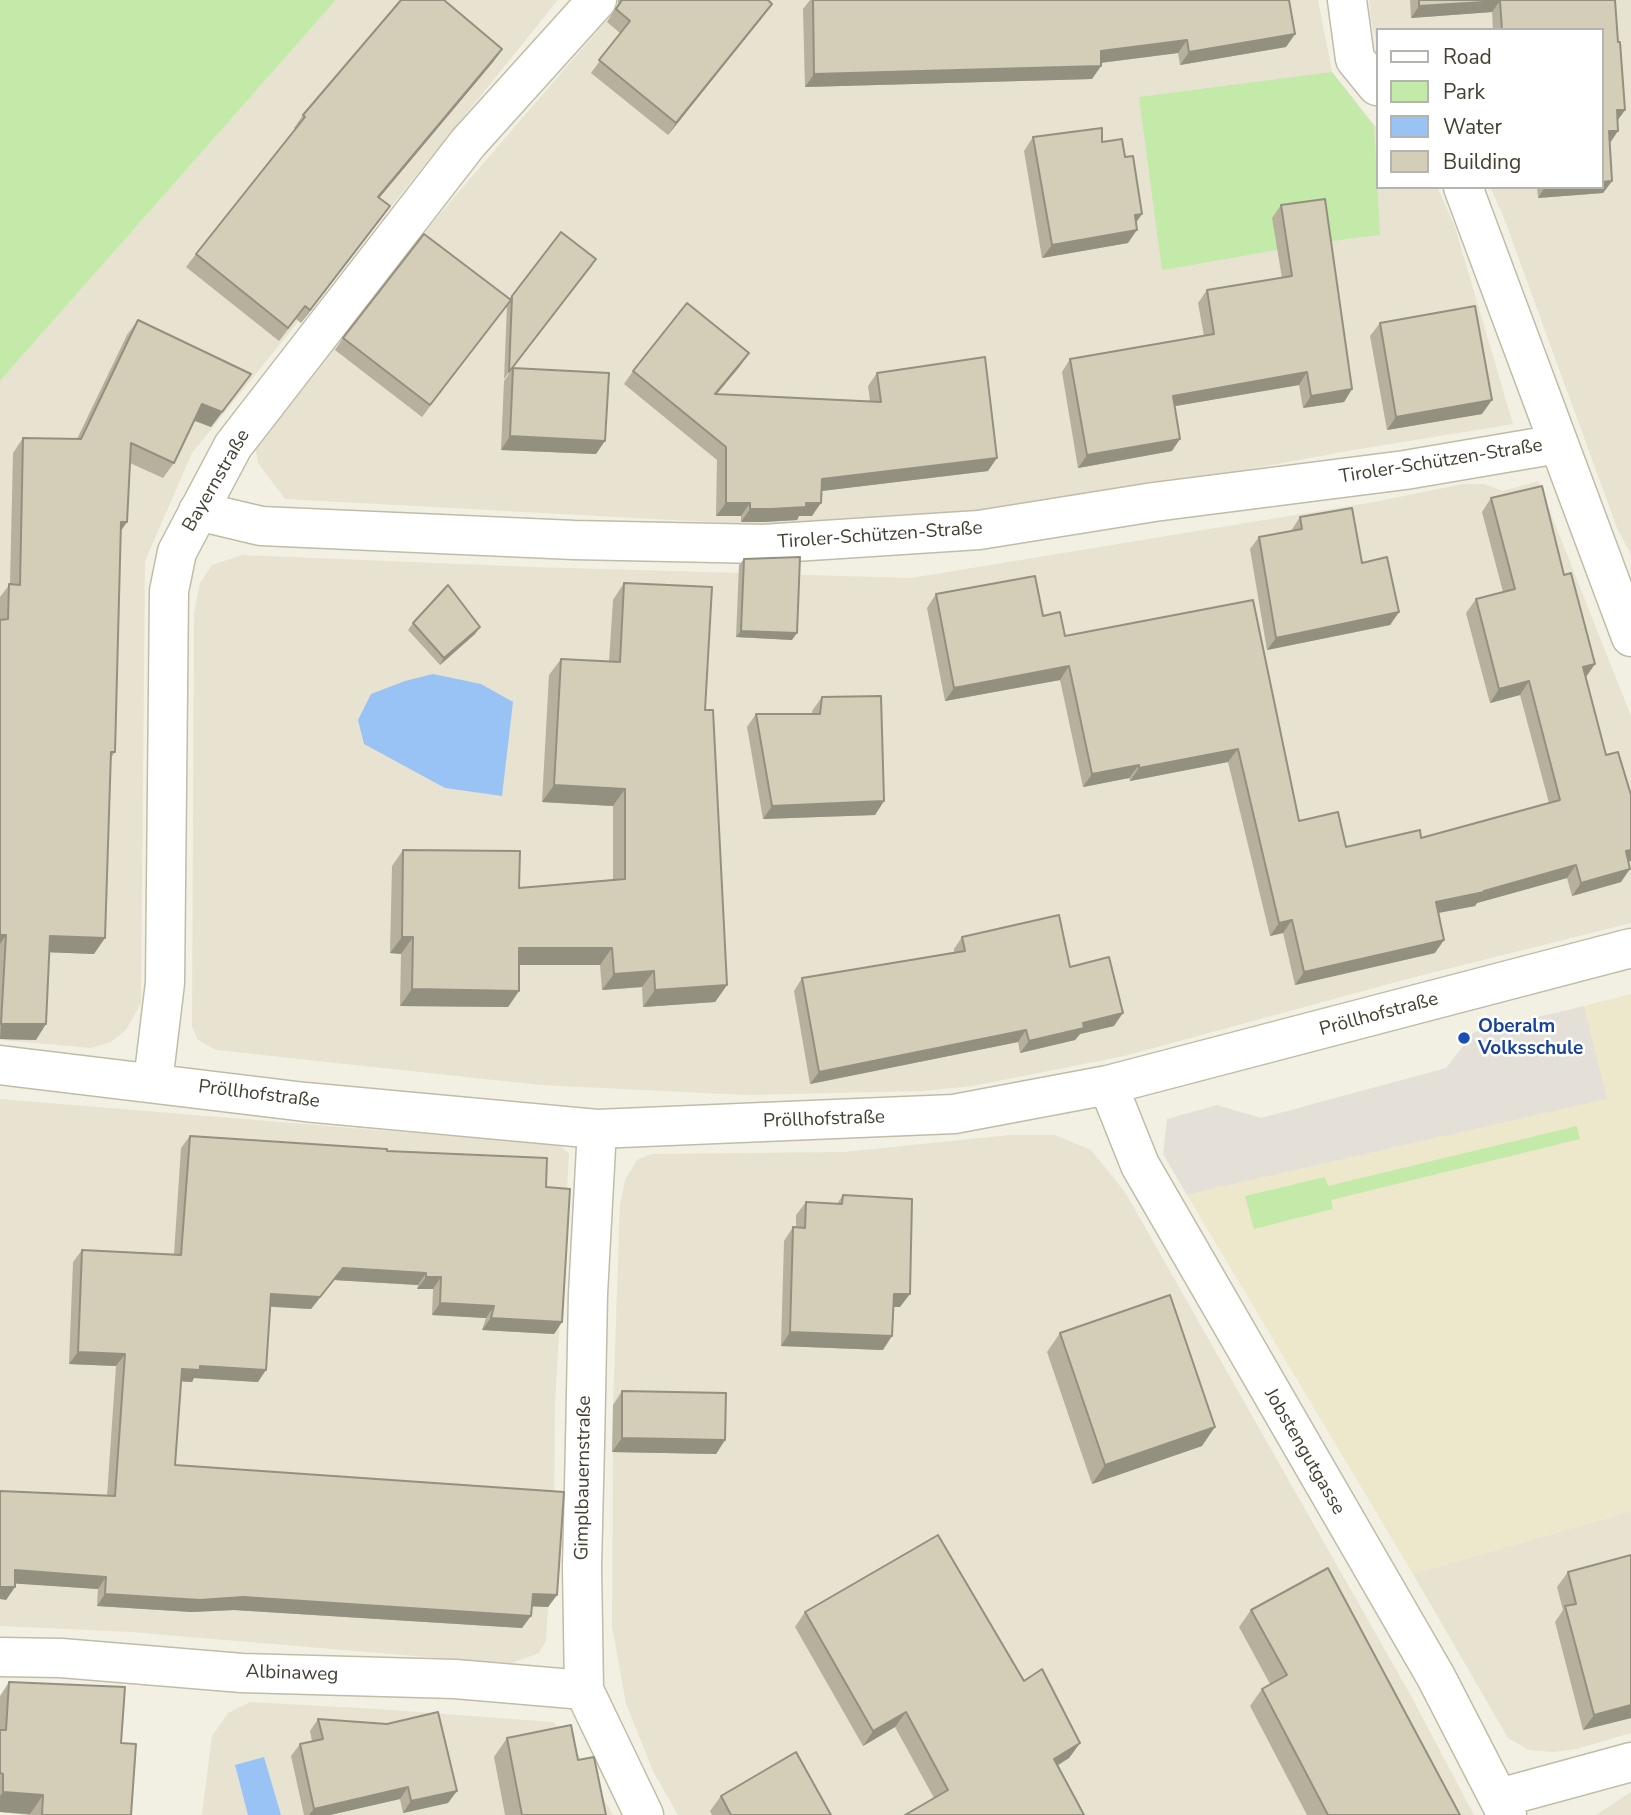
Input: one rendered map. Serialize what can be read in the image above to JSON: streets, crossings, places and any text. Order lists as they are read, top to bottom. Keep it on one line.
{"streets":{"street":["Tiroler-Schützen-Straße","Bayernstraße","Pröllhofstraße","Jobstengutgasse","Gimplbauernstraße","Albinaweg"]},"crossings":[["Tiroler-Schützen-Straße","Bayernstraße"],["Bayernstraße","Pröllhofstraße"],["Pröllhofstraße","Jobstengutgasse"],["Pröllhofstraße","Gimplbauernstraße"],["Gimplbauernstraße","Albinaweg"]],"places":["Oberalm Volksschule"],"legend":["Road","Park","Water","Building"]}
